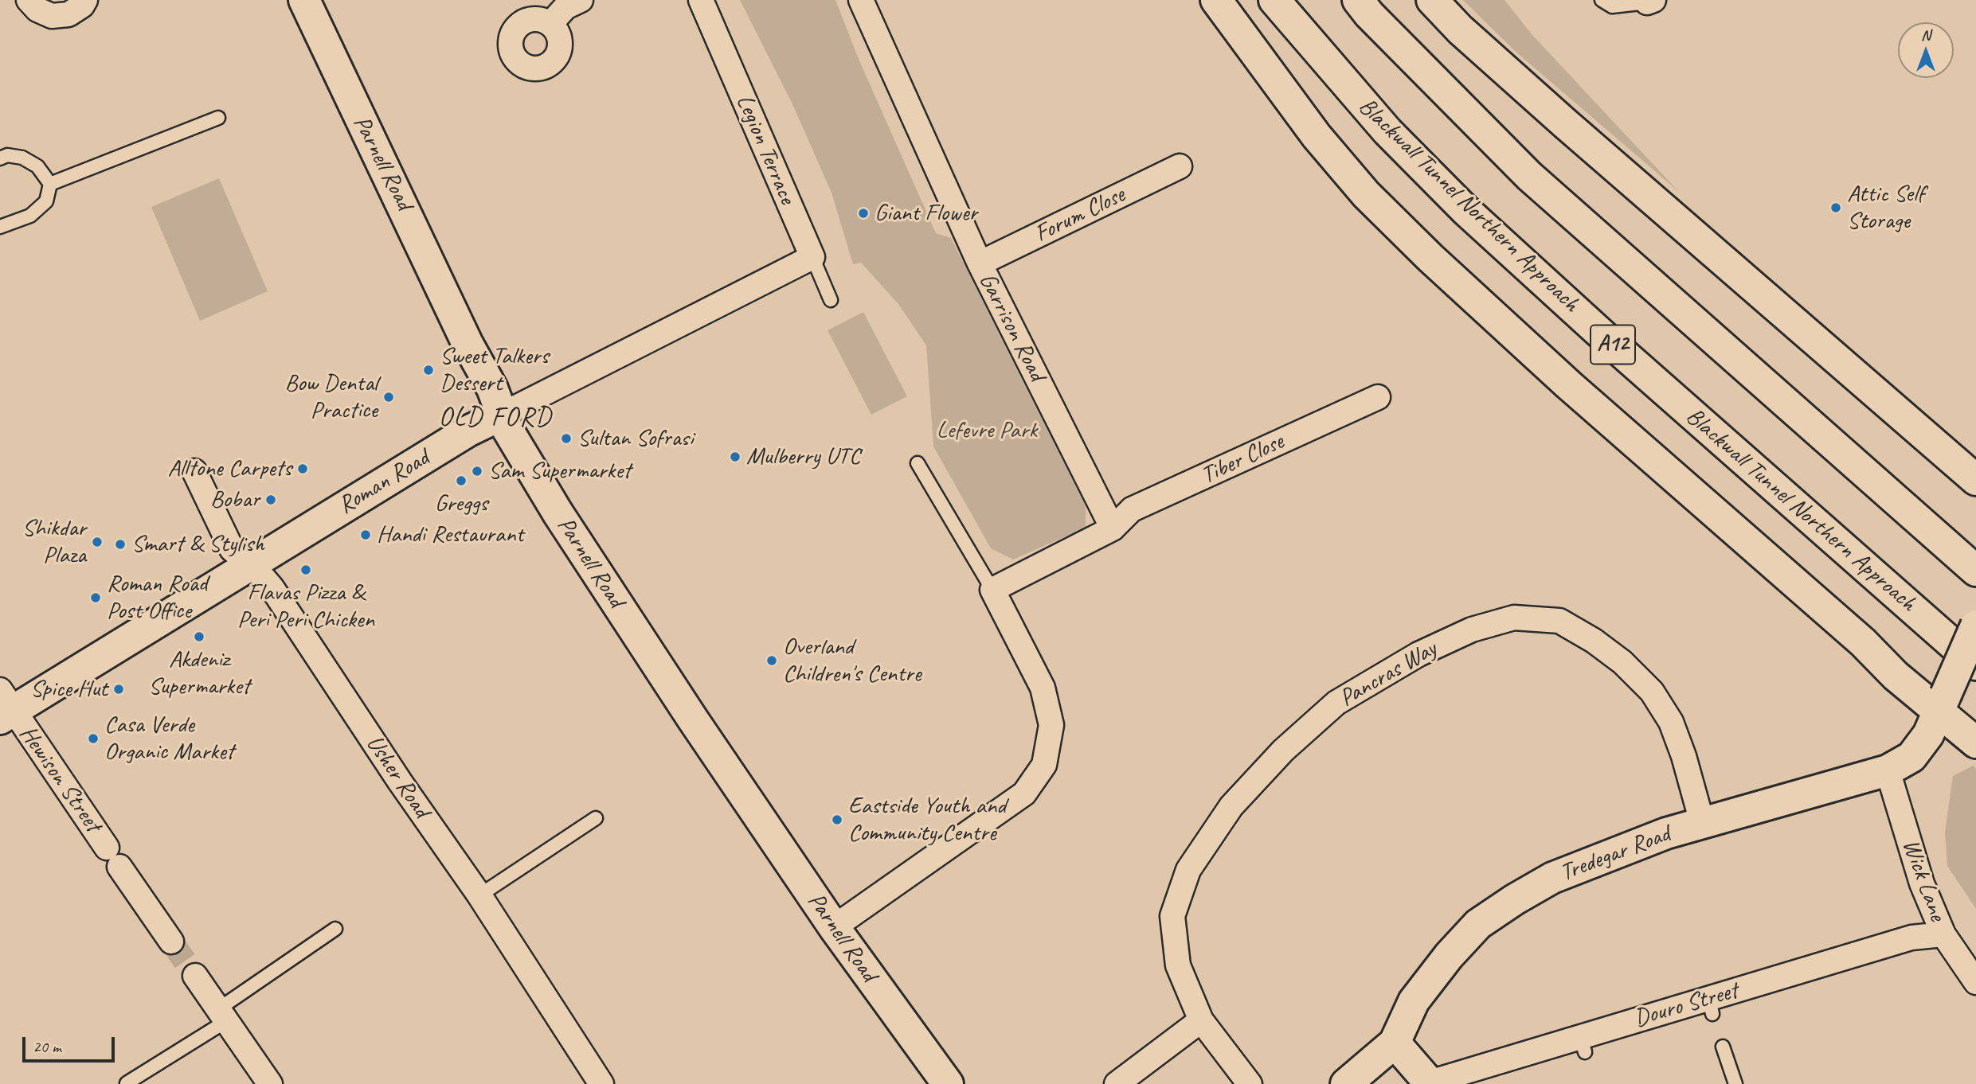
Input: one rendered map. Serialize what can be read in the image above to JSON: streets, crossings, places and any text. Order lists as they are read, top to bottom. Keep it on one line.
{"streets":{"main road":["Parnell Road","Blackwall Tunnel Northern Approach","A12","Roman Road","Tredegar Road"],"street":["Legion Terrace","Forum Close","Garrison Road","Tiber Close","Pancras Way","Usher Road","Hewison Street","Wick Lane","Douro Street"]},"crossings":[["Legion Terrace","Roman Road"],["Parnell Road","Roman Road"],["Forum Close","Garrison Road"],["Garrison Road","Tiber Close"],["A12","Tredegar Road"],["Roman Road","Usher Road"],["Roman Road","Hewison Street"],["Pancras Way","Tredegar Road"],["Tredegar Road","Wick Lane"],["Wick Lane","Douro Street"]],"districts":["OLD FORD"],"parks":["Lefevre Park"],"places":["Attic Self Storage","Giant Flower","Sweet Talkers Dessert","Bow Dental Practice","Sultan Sofrasi","Mulberry UTC","Alltone Carpets","Sam Supermarket","Greggs","Bobar","Handi Restaurant","Shikdar Plaza","Smart & Stylish","Flavas Pizza & Peri Peri Chicken","Roman Road Post Office","Akdeniz Supermarket","Overland Children's Centre","Spice Hut","Casa Verde Organic Market","Eastside Youth and Community Centre"],"scale_bar":"20 m","north":"top"}
